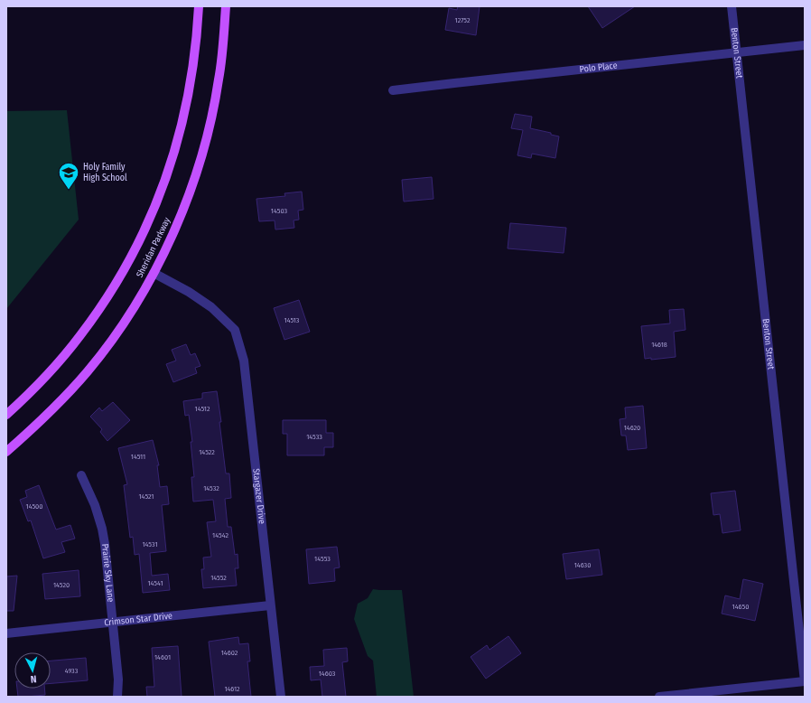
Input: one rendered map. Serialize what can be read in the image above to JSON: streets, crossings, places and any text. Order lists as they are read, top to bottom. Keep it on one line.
{"streets":{"main road":["Sheridan Parkway"],"street":["Benton Street","Polo Place","Stargazer Drive","Prairie Sky Lane","Crimson Star Drive"]},"crossings":[["Benton Street","Polo Place"],["Sheridan Parkway","Stargazer Drive"],["Stargazer Drive","Crimson Star Drive"],["Prairie Sky Lane","Crimson Star Drive"]],"places":{"school or university":["Holy Family High School"]},"house_numbers":["12752","14503","14513","14618","14512","14620","14533","14522","14511","14532","14521","14500","14542","14531","14553","14630","14552","14541","14520","14650","14602","14601","4933","14603","14612"],"north":"bottom"}
